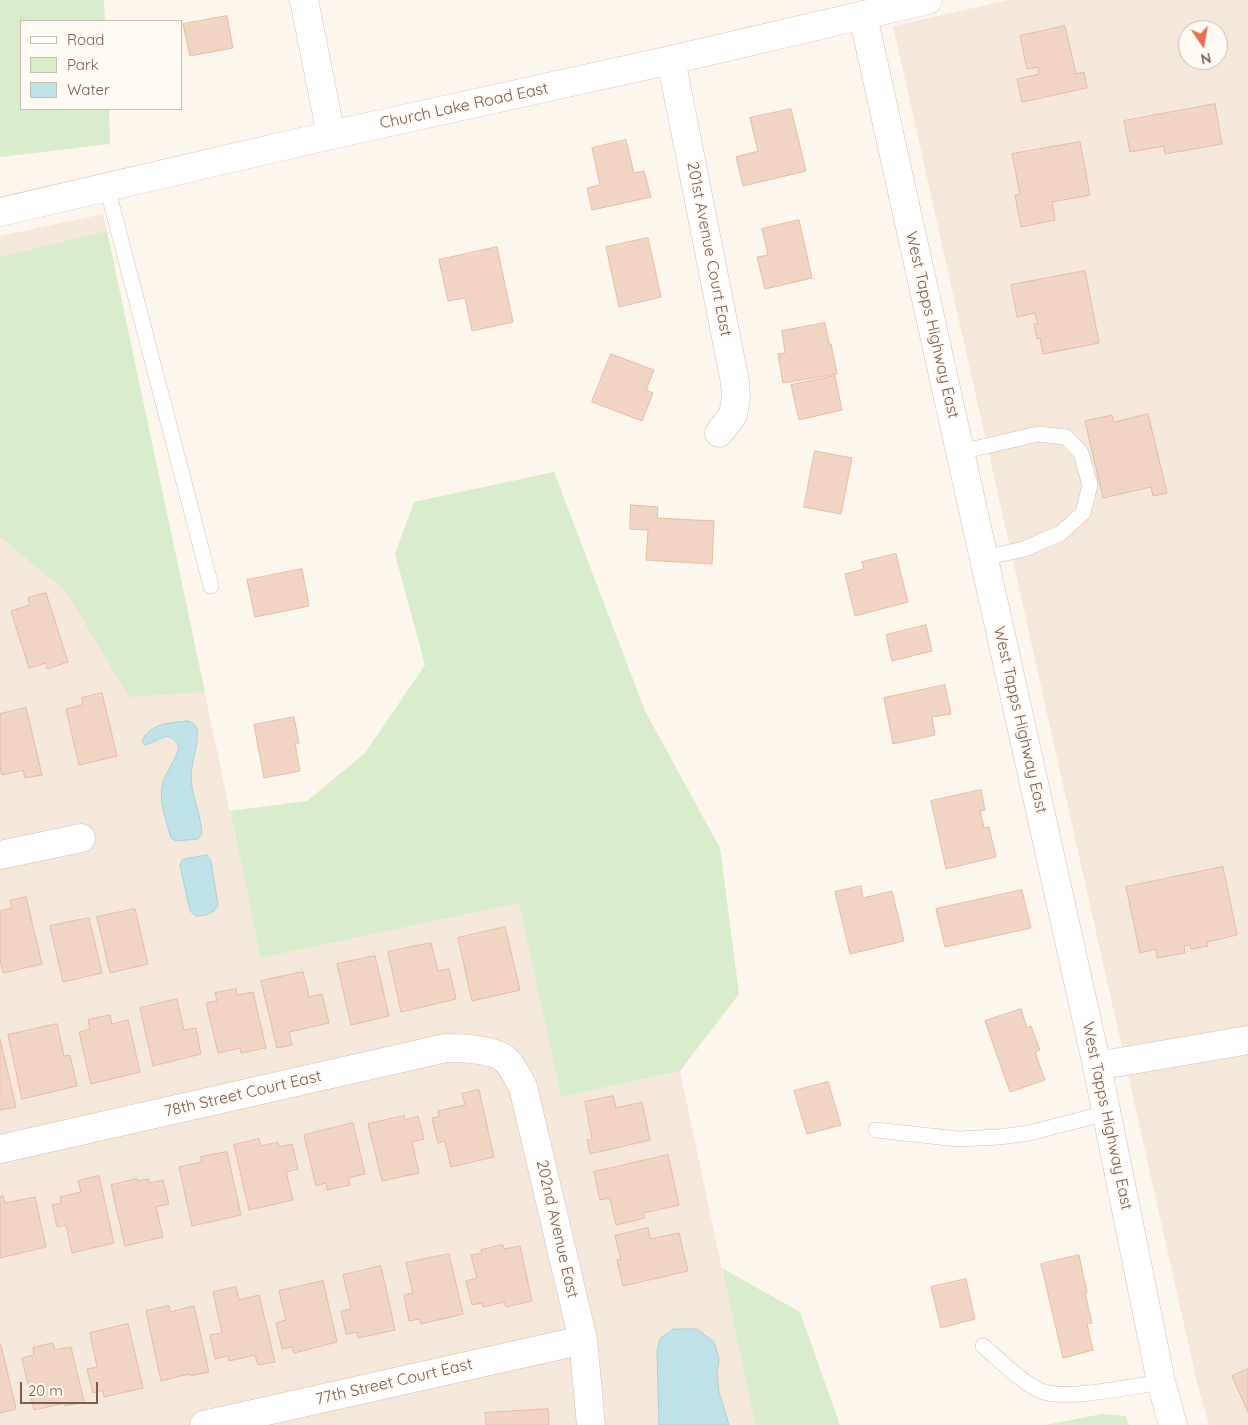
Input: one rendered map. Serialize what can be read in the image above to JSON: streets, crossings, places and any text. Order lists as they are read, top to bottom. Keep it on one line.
{"streets":{"street":["Church Lake Road East","201st Avenue Court East","West Tapps Highway East","78th Street Court East","202nd Avenue East","77th Street Court East"]},"crossings":[["Church Lake Road East","201st Avenue Court East"],["Church Lake Road East","West Tapps Highway East"],["78th Street Court East","202nd Avenue East"],["202nd Avenue East","77th Street Court East"]],"legend":["Road","Park","Water"],"scale_bar":"20 m","north":"bottom"}
